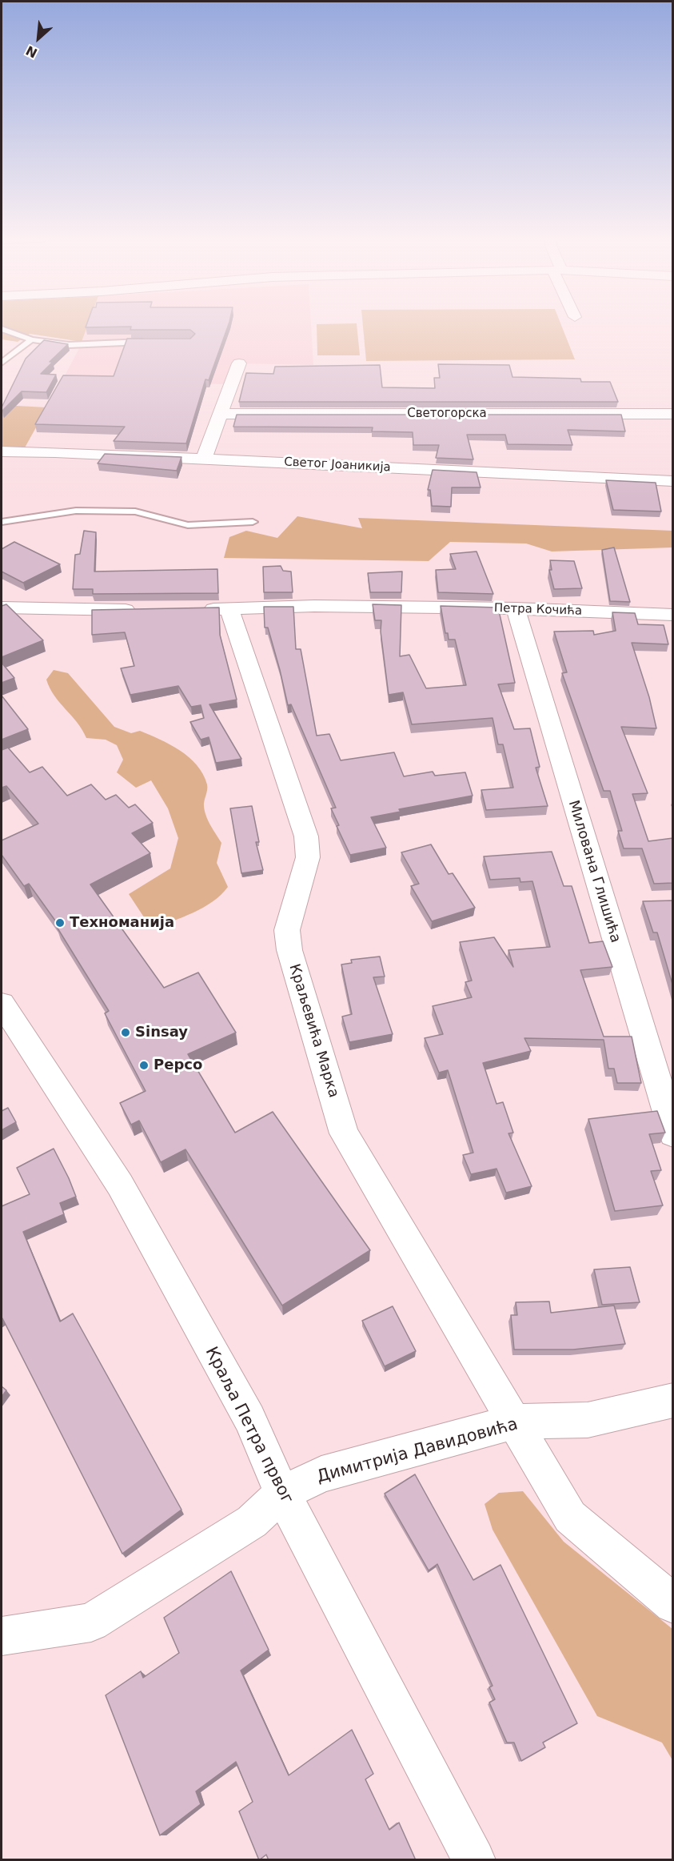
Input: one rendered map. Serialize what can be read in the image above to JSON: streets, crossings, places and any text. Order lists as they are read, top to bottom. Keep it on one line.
{"streets":{"street":["Светогорска","Светог Јоаникија","Петра Кочића","Милована Глишића","Краљевића Марка","Краља Петра првог","Димитрија Давидовића"]},"crossings":[["Петра Кочића","Милована Глишића"],["Петра Кочића","Краљевића Марка"],["Краљевића Марка","Димитрија Давидовића"],["Краља Петра првог","Димитрија Давидовића"]],"places":["Техноманија","Sinsay","Pepco"],"north":"bottom left"}
